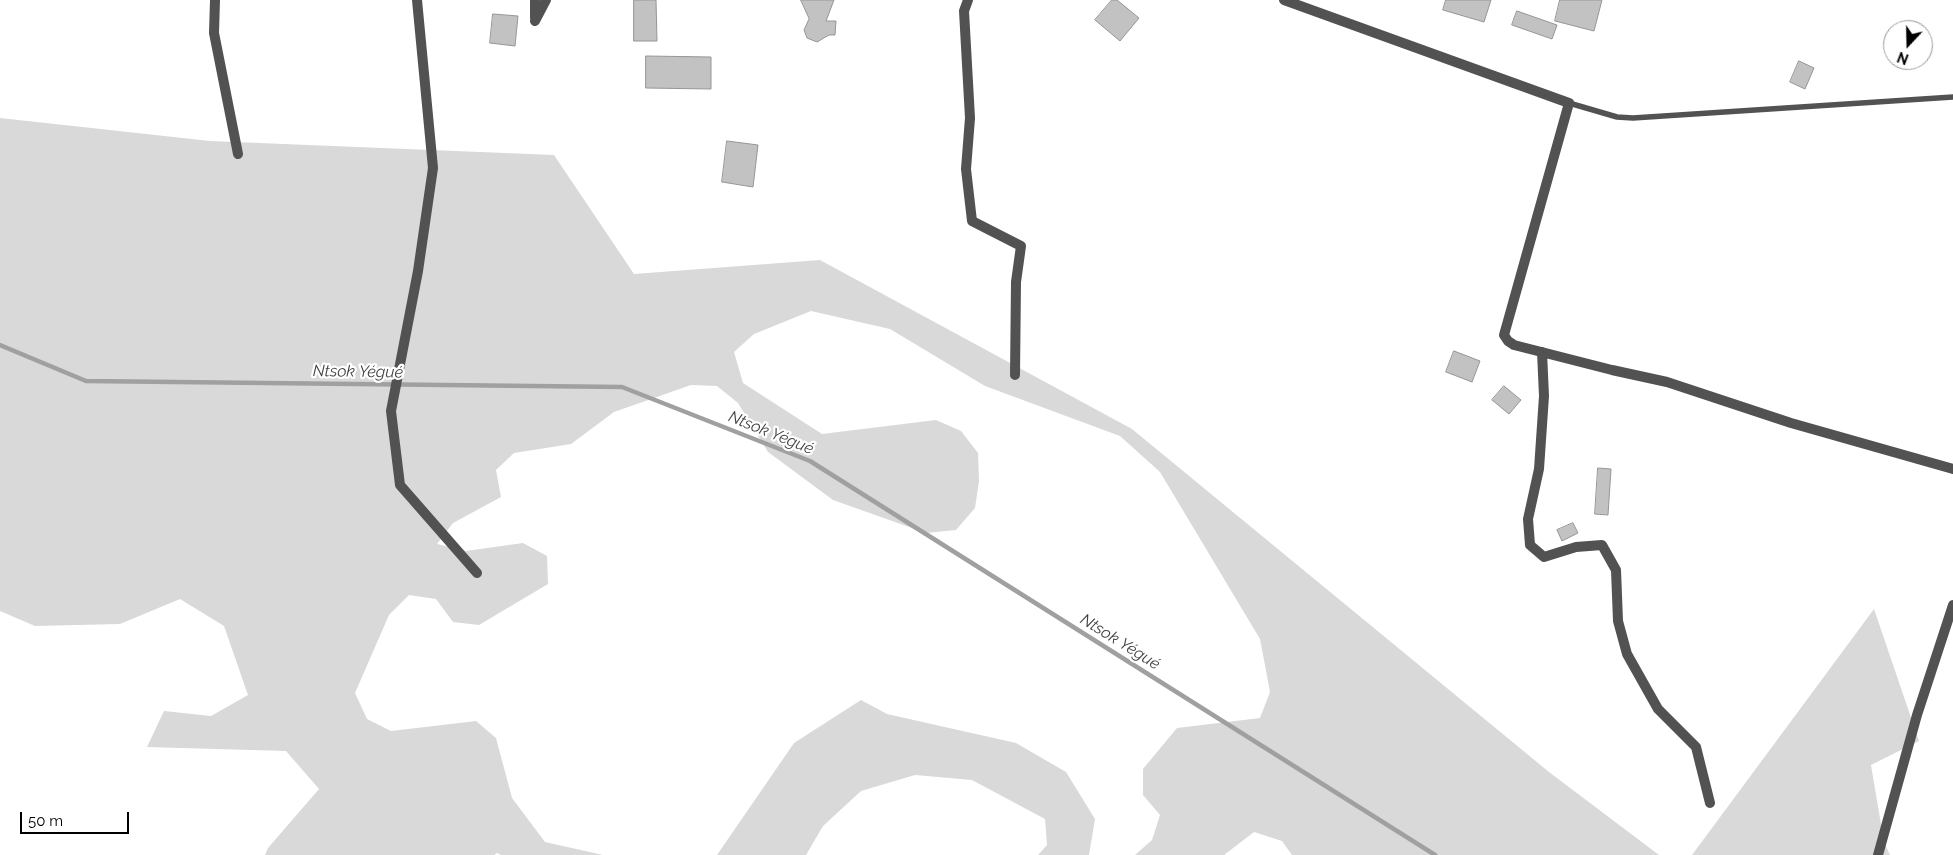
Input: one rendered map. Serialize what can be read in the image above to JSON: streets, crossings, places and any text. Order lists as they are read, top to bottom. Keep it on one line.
{"water":["Ntsok Yégué"],"scale_bar":"50 m","north":"bottom"}
